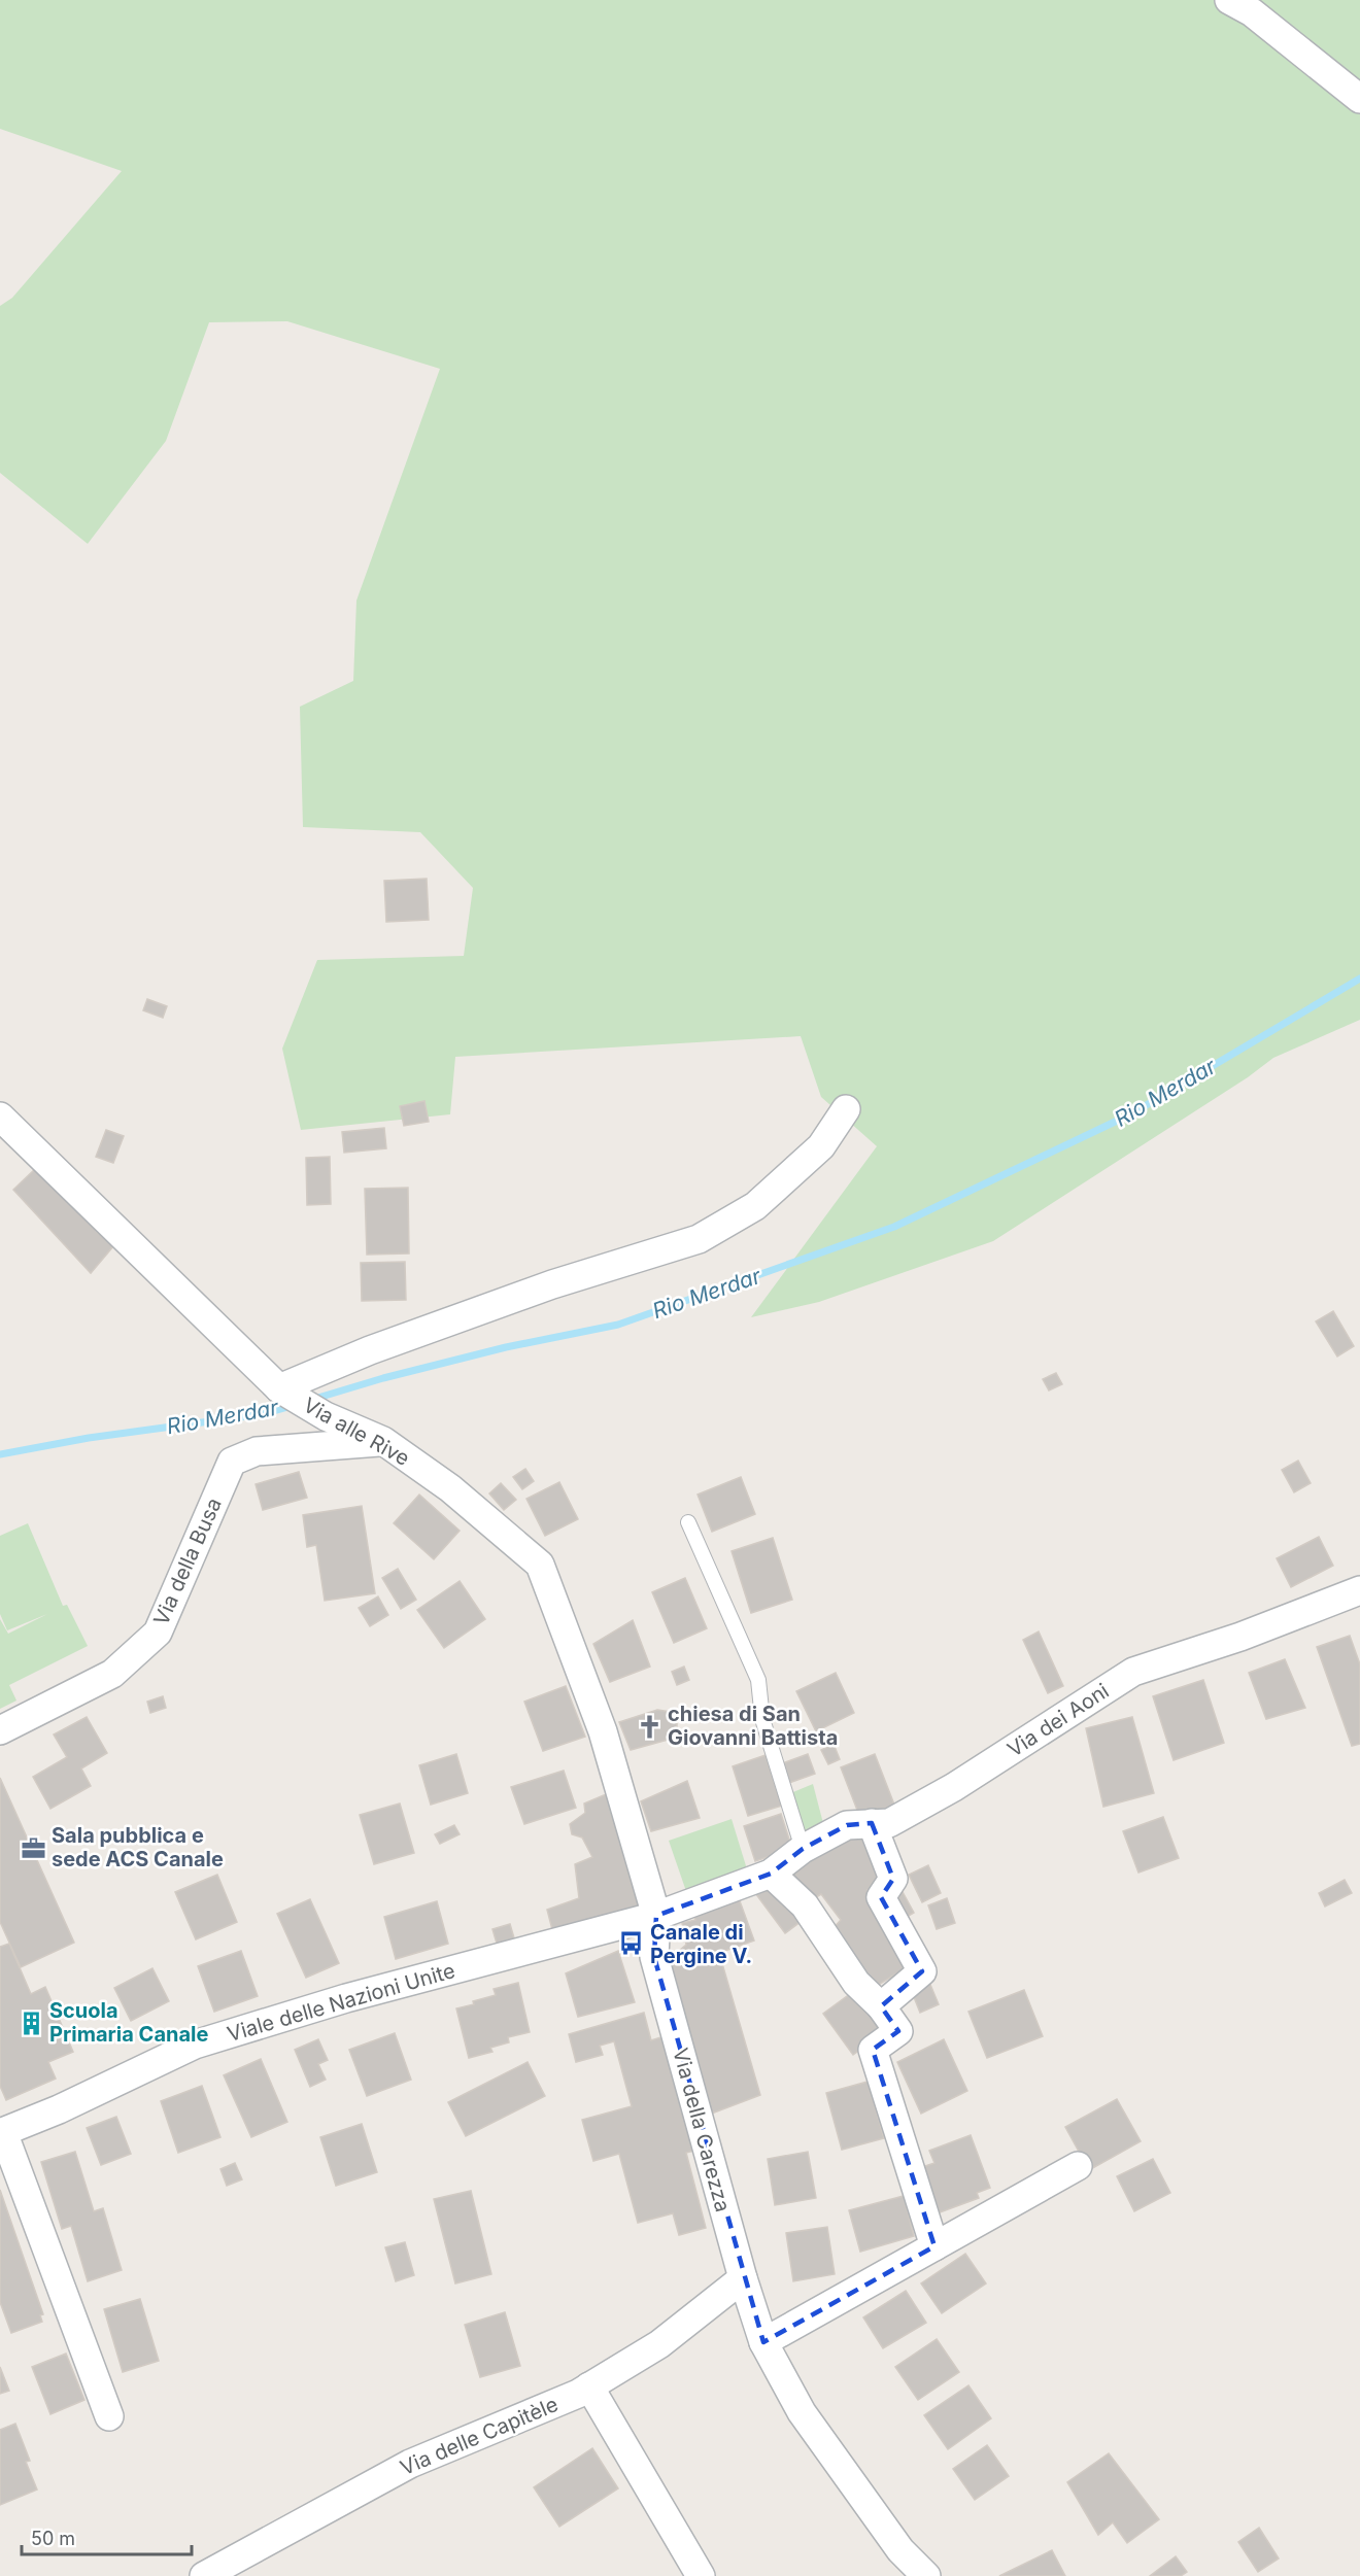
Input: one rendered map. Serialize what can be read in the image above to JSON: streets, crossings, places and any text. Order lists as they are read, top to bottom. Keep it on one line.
{"streets":{"street":["Via alle Rive","Via della Busa","Via dei Aoni","Viale delle Nazioni Unite","Via della Carezza","Via delle Capitèle"]},"crossings":[["Via alle Rive","Via della Busa"],["Via alle Rive","Viale delle Nazioni Unite"],["Via alle Rive","Via della Carezza"],["Via dei Aoni","Viale delle Nazioni Unite"],["Viale delle Nazioni Unite","Via della Carezza"],["Via della Carezza","Via delle Capitèle"]],"water":["Rio Merdar"],"places":{"church":["chiesa di San Giovanni Battista"],"office":["Sala pubblica e sede ACS Canale"],"bus stop":["Canale di Pergine V."],"building":["Scuola Primaria Canale"]},"scale_bar":"50 m"}
